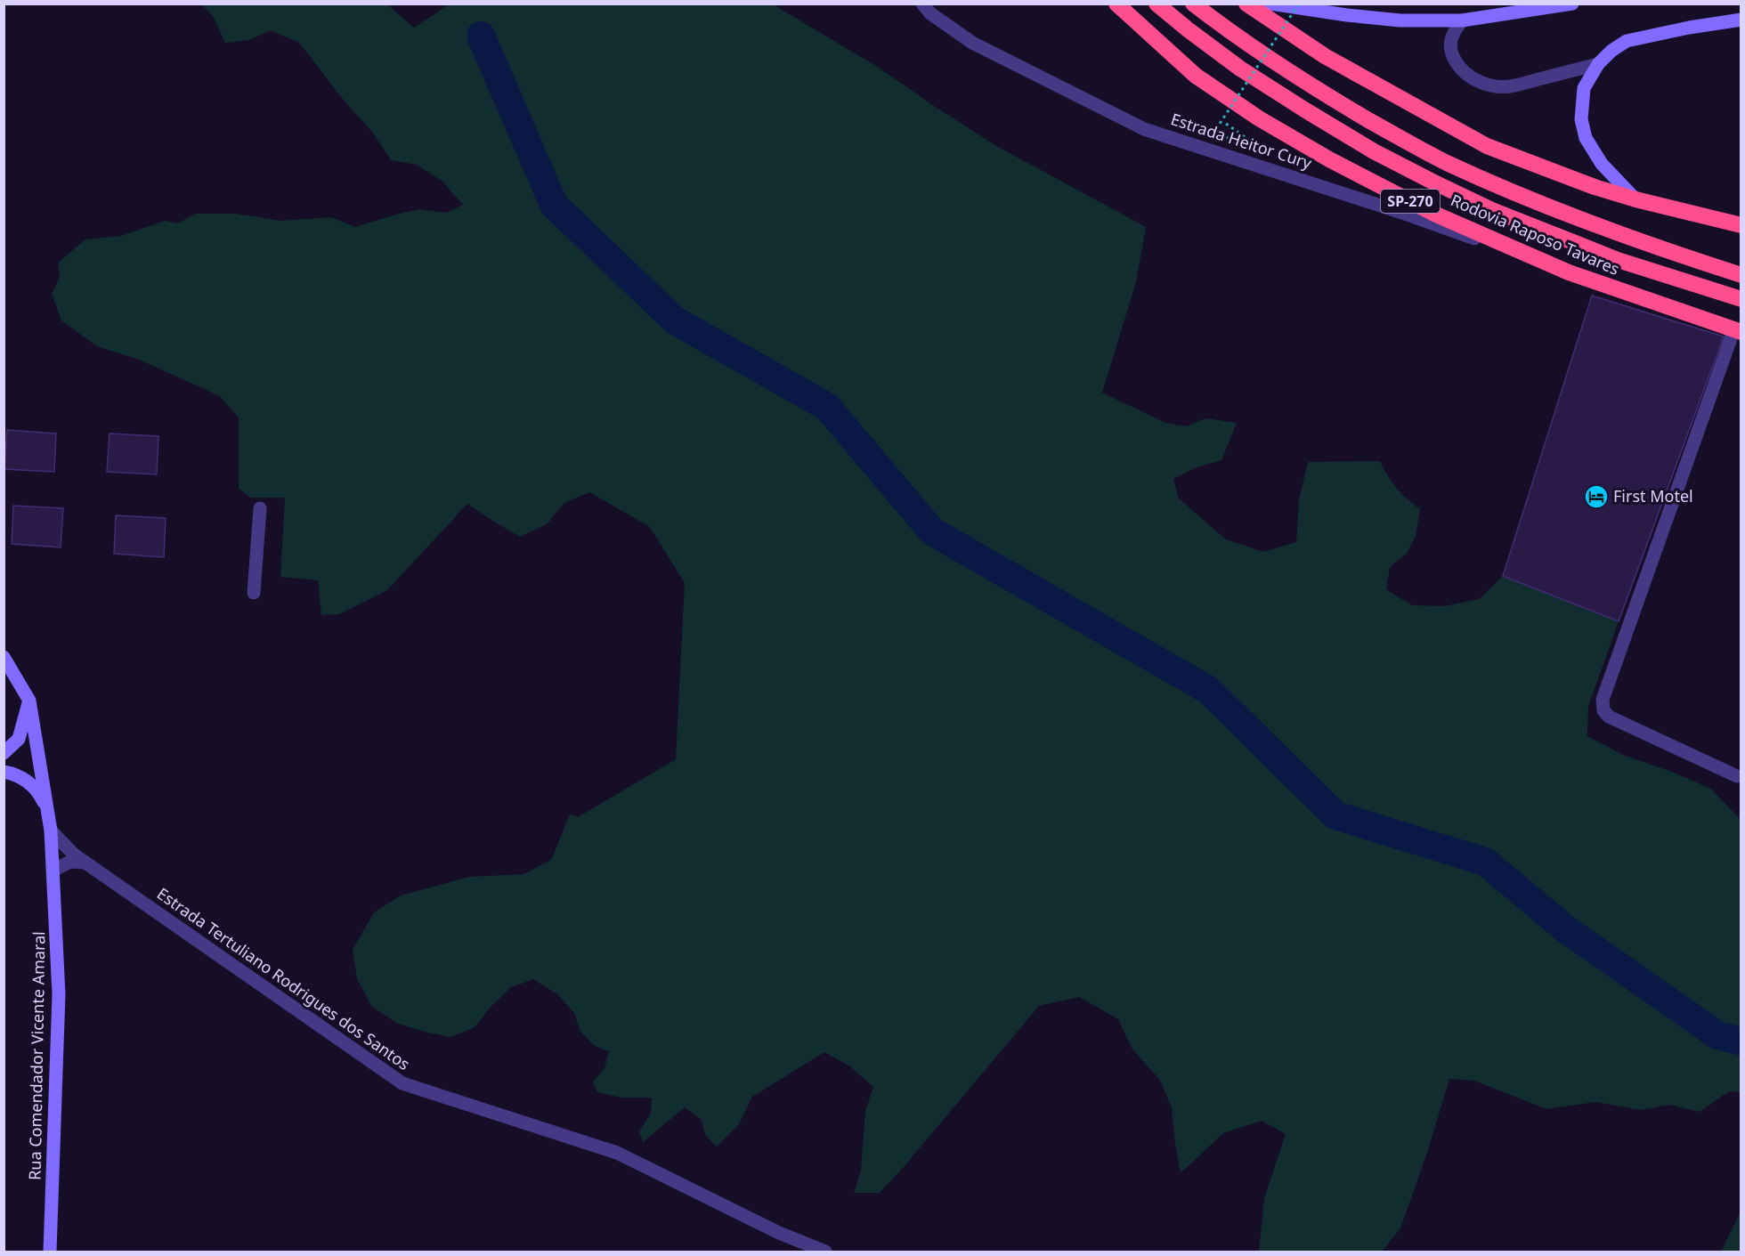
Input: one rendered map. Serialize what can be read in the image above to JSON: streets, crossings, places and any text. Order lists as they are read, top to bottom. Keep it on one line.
{"streets":{"highway":["SP-270","Rodovia Raposo Tavares"],"main road":["Rua Comendador Vicente Amaral"],"street":["Estrada Heitor Cury","Estrada Tertuliano Rodrigues dos Santos"]},"crossings":[["Estrada Heitor Cury","Rodovia Raposo Tavares"],["Estrada Tertuliano Rodrigues dos Santos","Rua Comendador Vicente Amaral"]],"places":{"hotel":["First Motel"]}}
